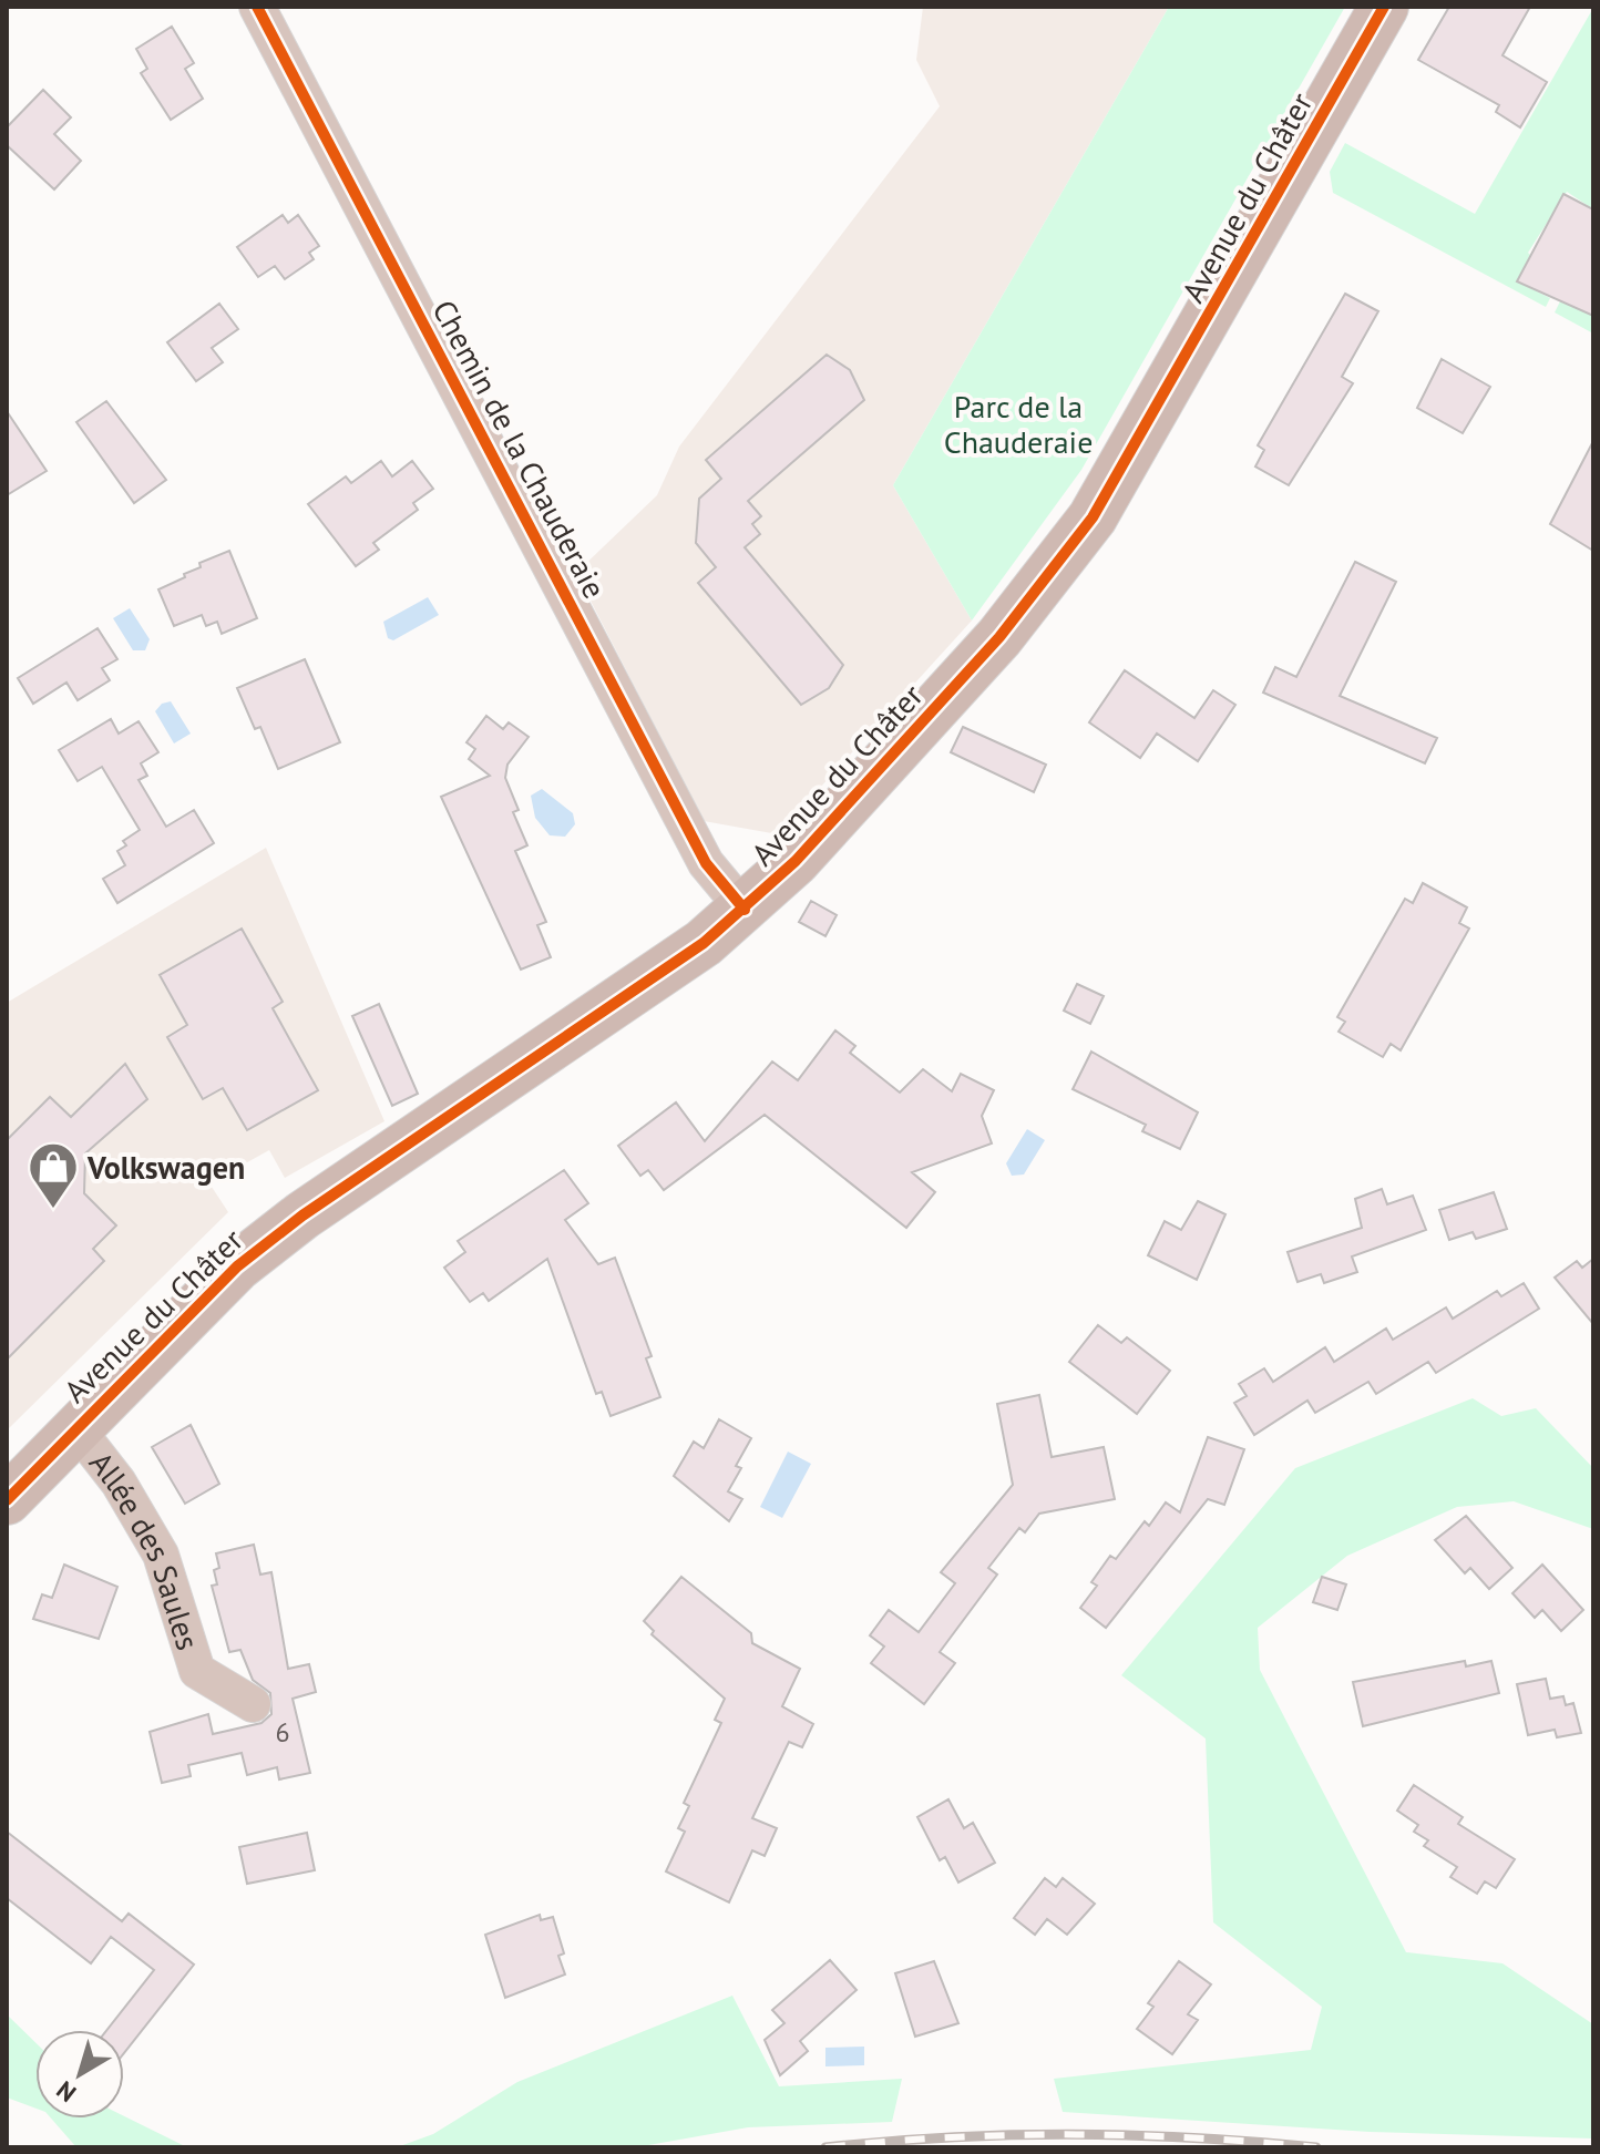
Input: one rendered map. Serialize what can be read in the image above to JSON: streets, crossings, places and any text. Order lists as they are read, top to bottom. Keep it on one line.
{"streets":{"main road":["Avenue du Châter"],"street":["Chemin de la Chauderaie","Allée des Saules"]},"crossings":[["Avenue du Châter","Chemin de la Chauderaie"],["Avenue du Châter","Allée des Saules"]],"parks":["Parc de la Chauderaie"],"places":{"shop":["Volkswagen"]},"house_numbers":["6"],"north":"bottom left"}
